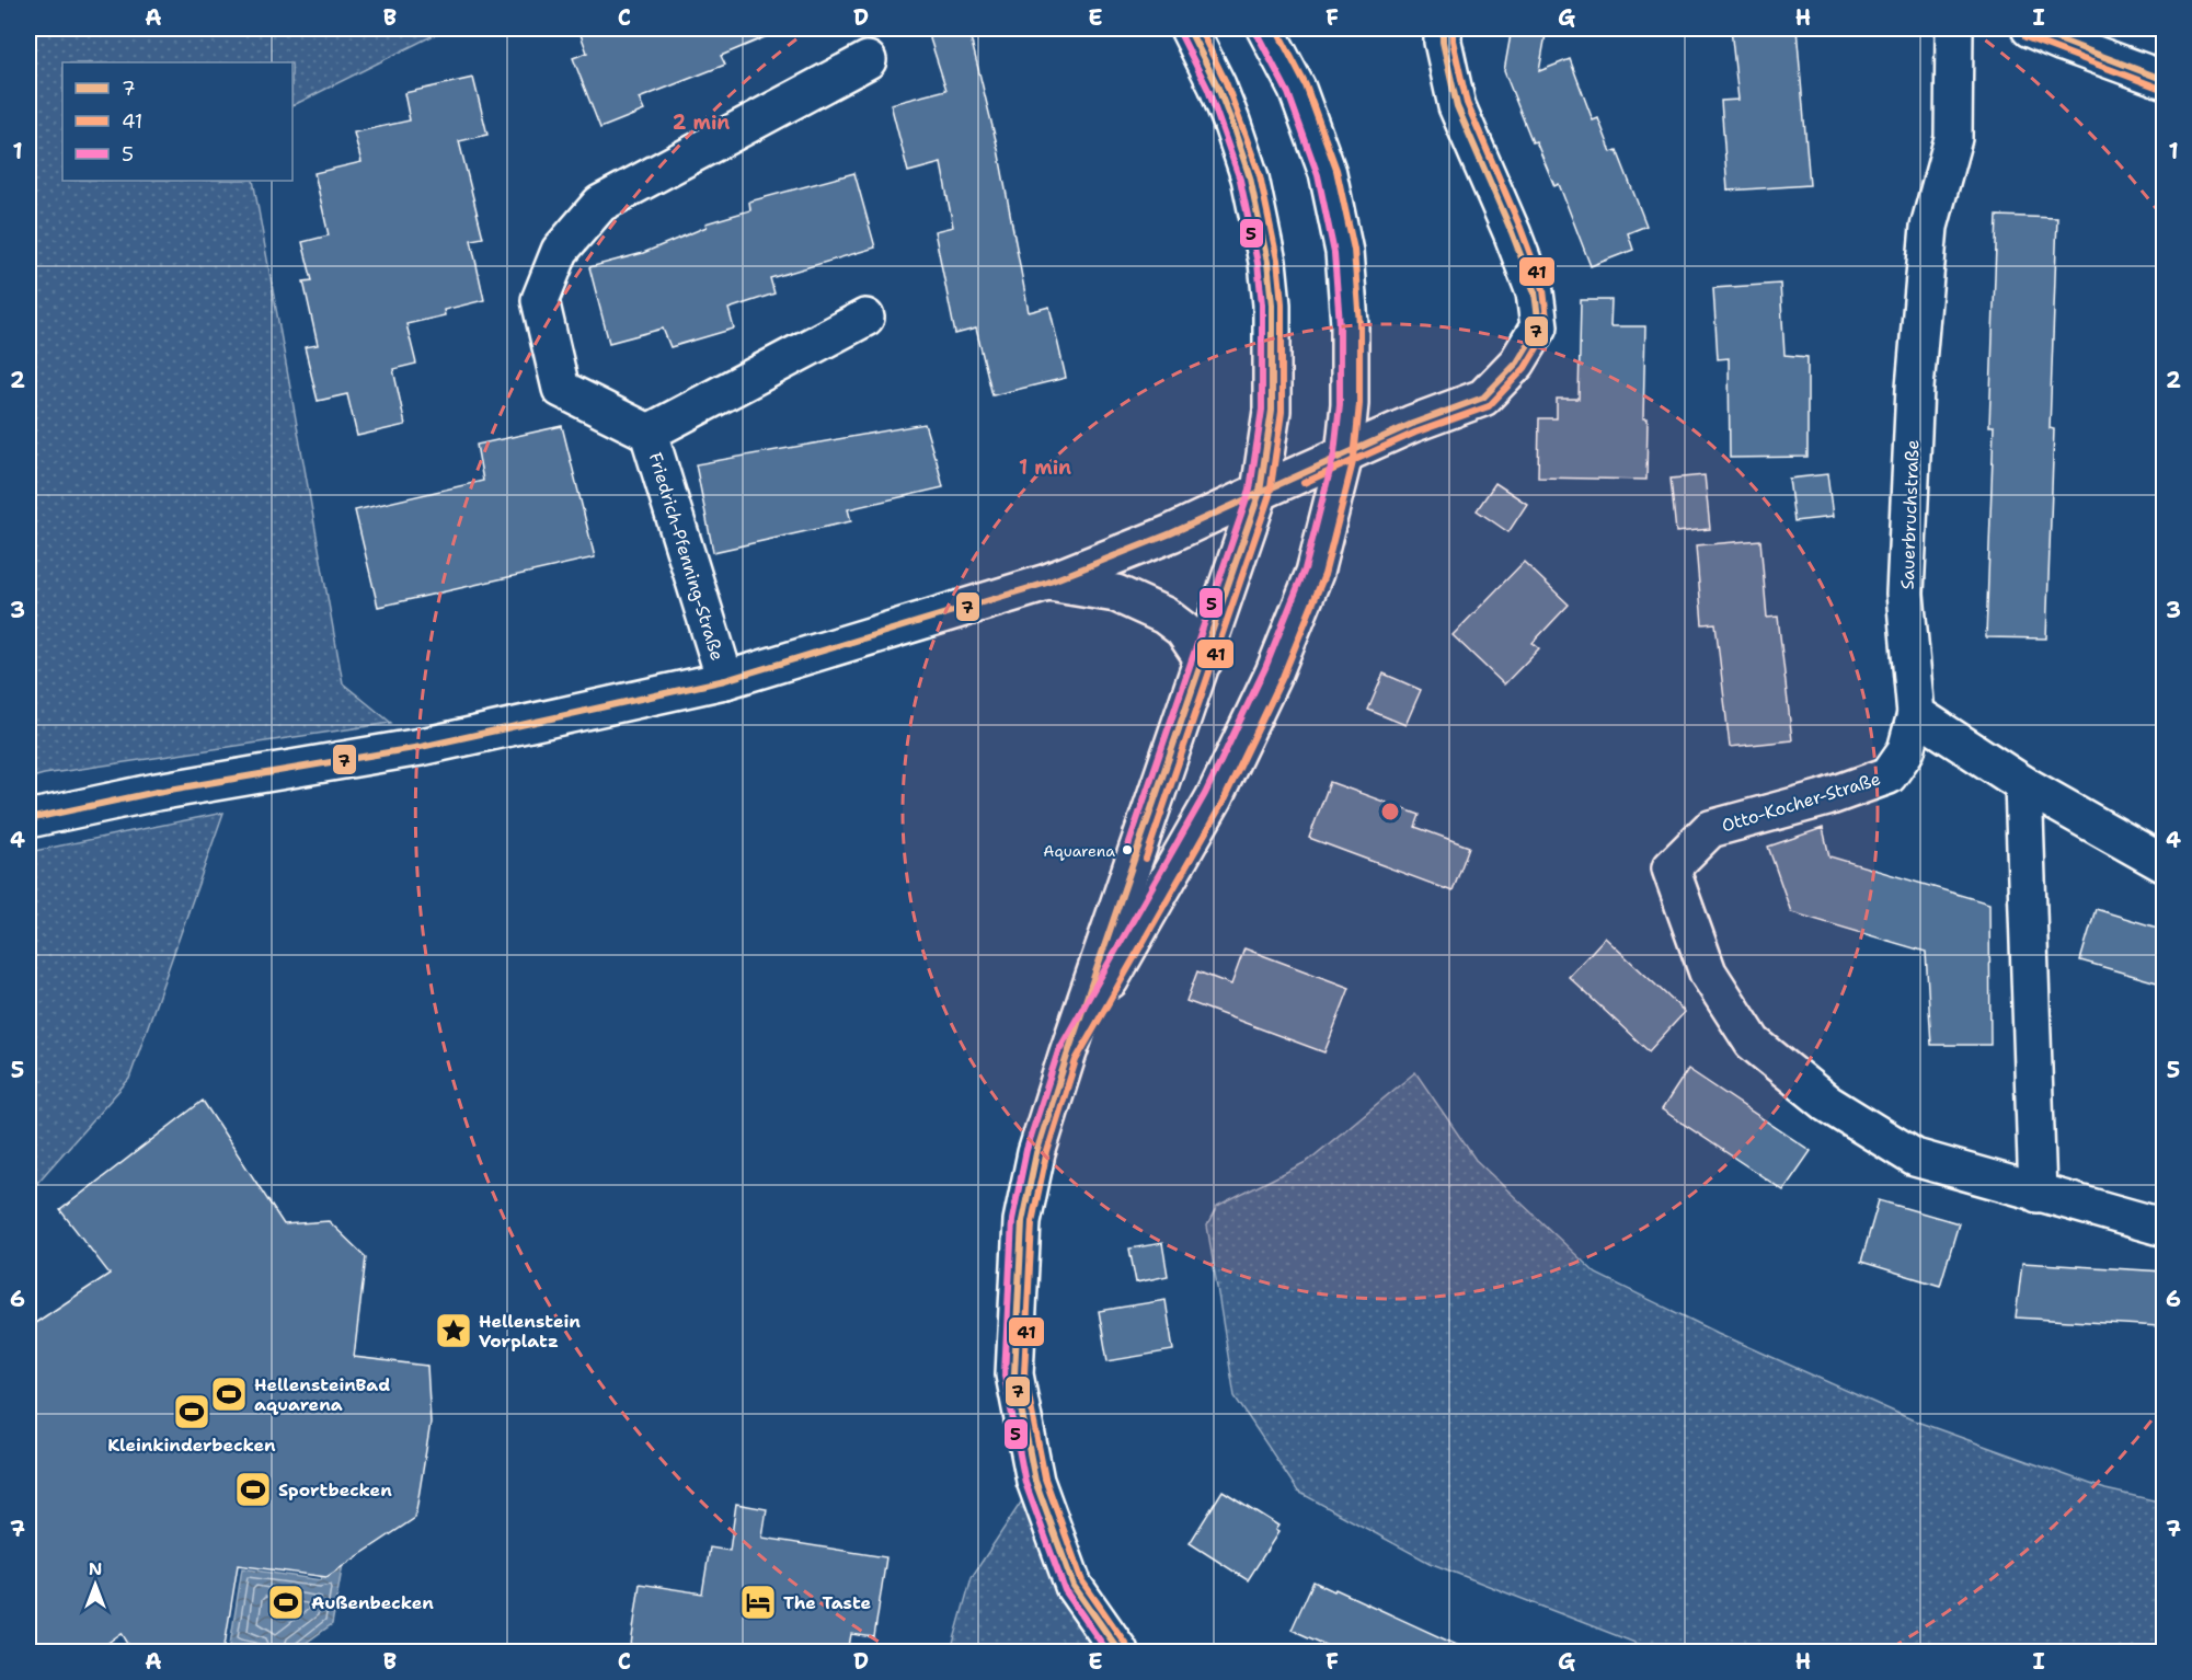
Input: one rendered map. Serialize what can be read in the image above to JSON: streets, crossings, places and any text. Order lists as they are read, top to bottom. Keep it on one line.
{"streets":{"street":["Sauerbruchstraße","Friedrich-Pfenning-Straße","Otto-Kocher-Straße"]},"crossings":[["Sauerbruchstraße","Otto-Kocher-Straße"]],"places":{"other":["Aquarena"],"place":["Hellenstein Vorplatz"],"sports":["HellensteinBad aquarena","Kleinkinderbecken","Sportbecken","Außenbecken"],"hotel":["The Taste"]},"lines":["transit line 7","transit line 41","transit line 5"],"legend":["7","41","5"],"north":"top","grid":{"columns":["A","B","C","D","E","F","G","H","I"],"rows":["1","2","3","4","5","6","7"]},"rings":["2 min","1 min"]}
